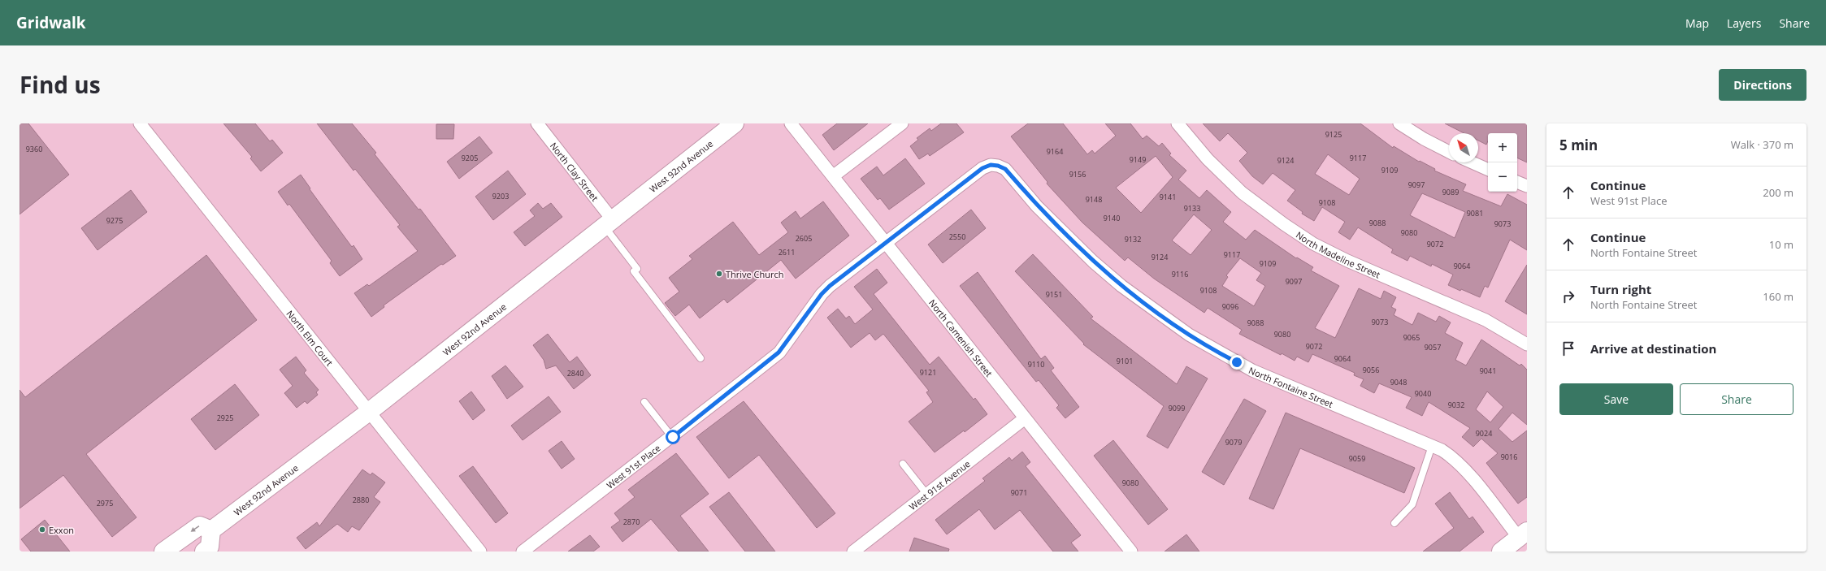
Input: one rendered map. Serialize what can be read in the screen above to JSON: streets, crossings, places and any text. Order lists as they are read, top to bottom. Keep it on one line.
{"streets":{"main road":["West 92nd Avenue"],"street":["North Clay Street","North Madeline Street","North Elm Court","North Camenish Street","North Fontaine Street","West 91st Place","West 91st Avenue"]},"crossings":[["West 92nd Avenue","North Clay Street"],["West 92nd Avenue","North Elm Court"],["North Camenish Street","West 91st Place"],["North Camenish Street","West 91st Avenue"],["North Fontaine Street","West 91st Place"]],"places":["Thrive Church","Exxon"],"house_numbers":["9125","9360","9164","9205","9117","9149","9124","9109","9156","9097","9089","9203","9141","9148","9108","9133","9081","9140","9275","9088","9073","9080","2550","2605","9132","9072","2611","9117","9124","9109","9064","9116","9097","9108","9151","9096","9073","9088","9080","9065","9072","9057","9064","9101","9110","9056","9041","9121","2840","9048","9040","9032","9099","2925","9024","9079","9016","9059","9080","9071","2880","2975","2870"],"north":"top left","page":{"header":"Gridwalk","nav":["Map","Layers","Share"],"title":"Find us","buttons":["Directions",["Save","Share"]],"heading":["5 min","Walk · 370 m"],"map_buttons":["+","−"],"list":[["Continue","West 91st Place","200 m"],["Continue","North Fontaine Street","10 m"],["Turn right","North Fontaine Street","160 m"],"Arrive at destination"]}}
